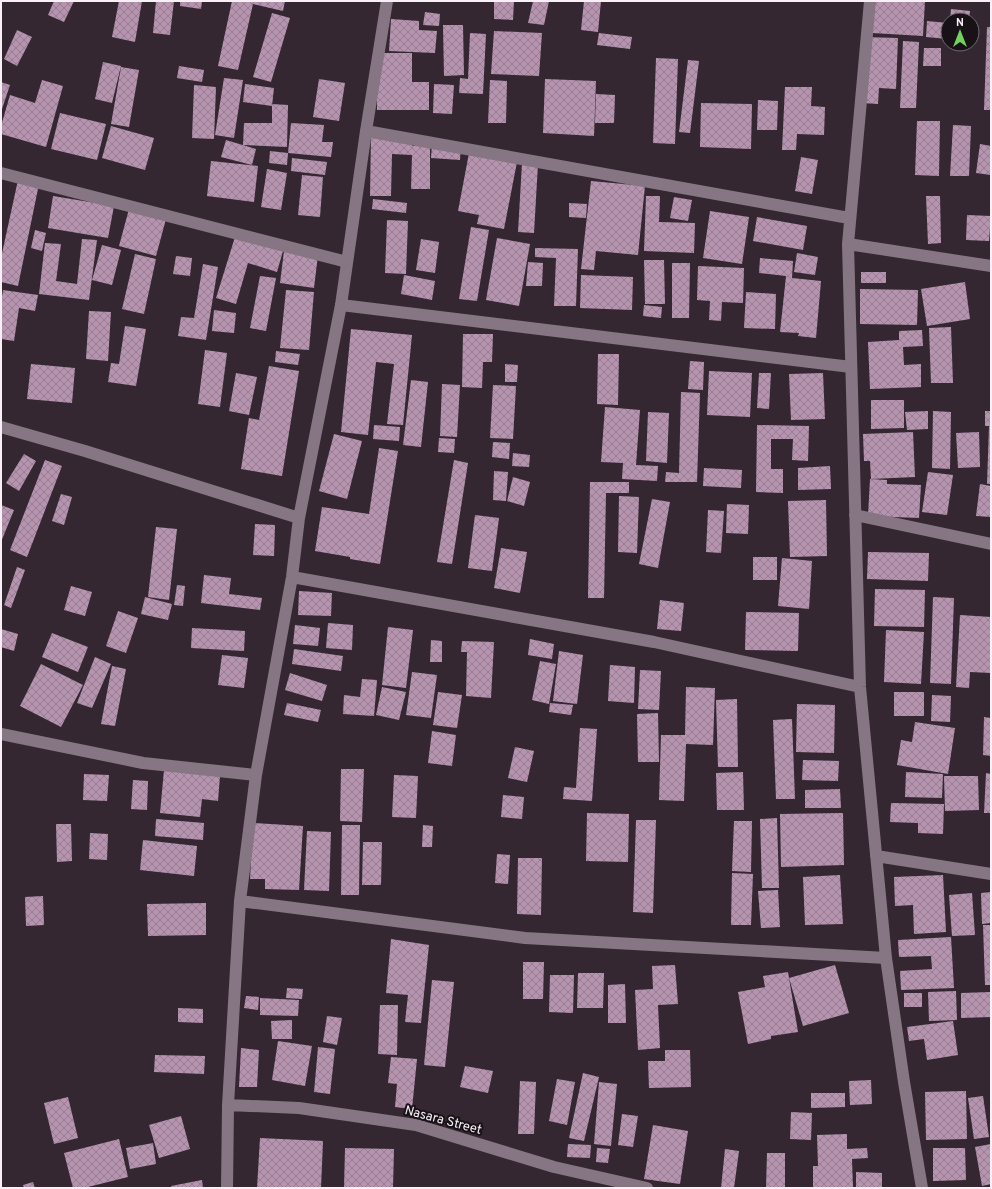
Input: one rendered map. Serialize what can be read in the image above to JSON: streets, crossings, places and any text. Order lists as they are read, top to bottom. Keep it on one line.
{"streets":{"street":["Nasara Street"]},"north":"top"}
